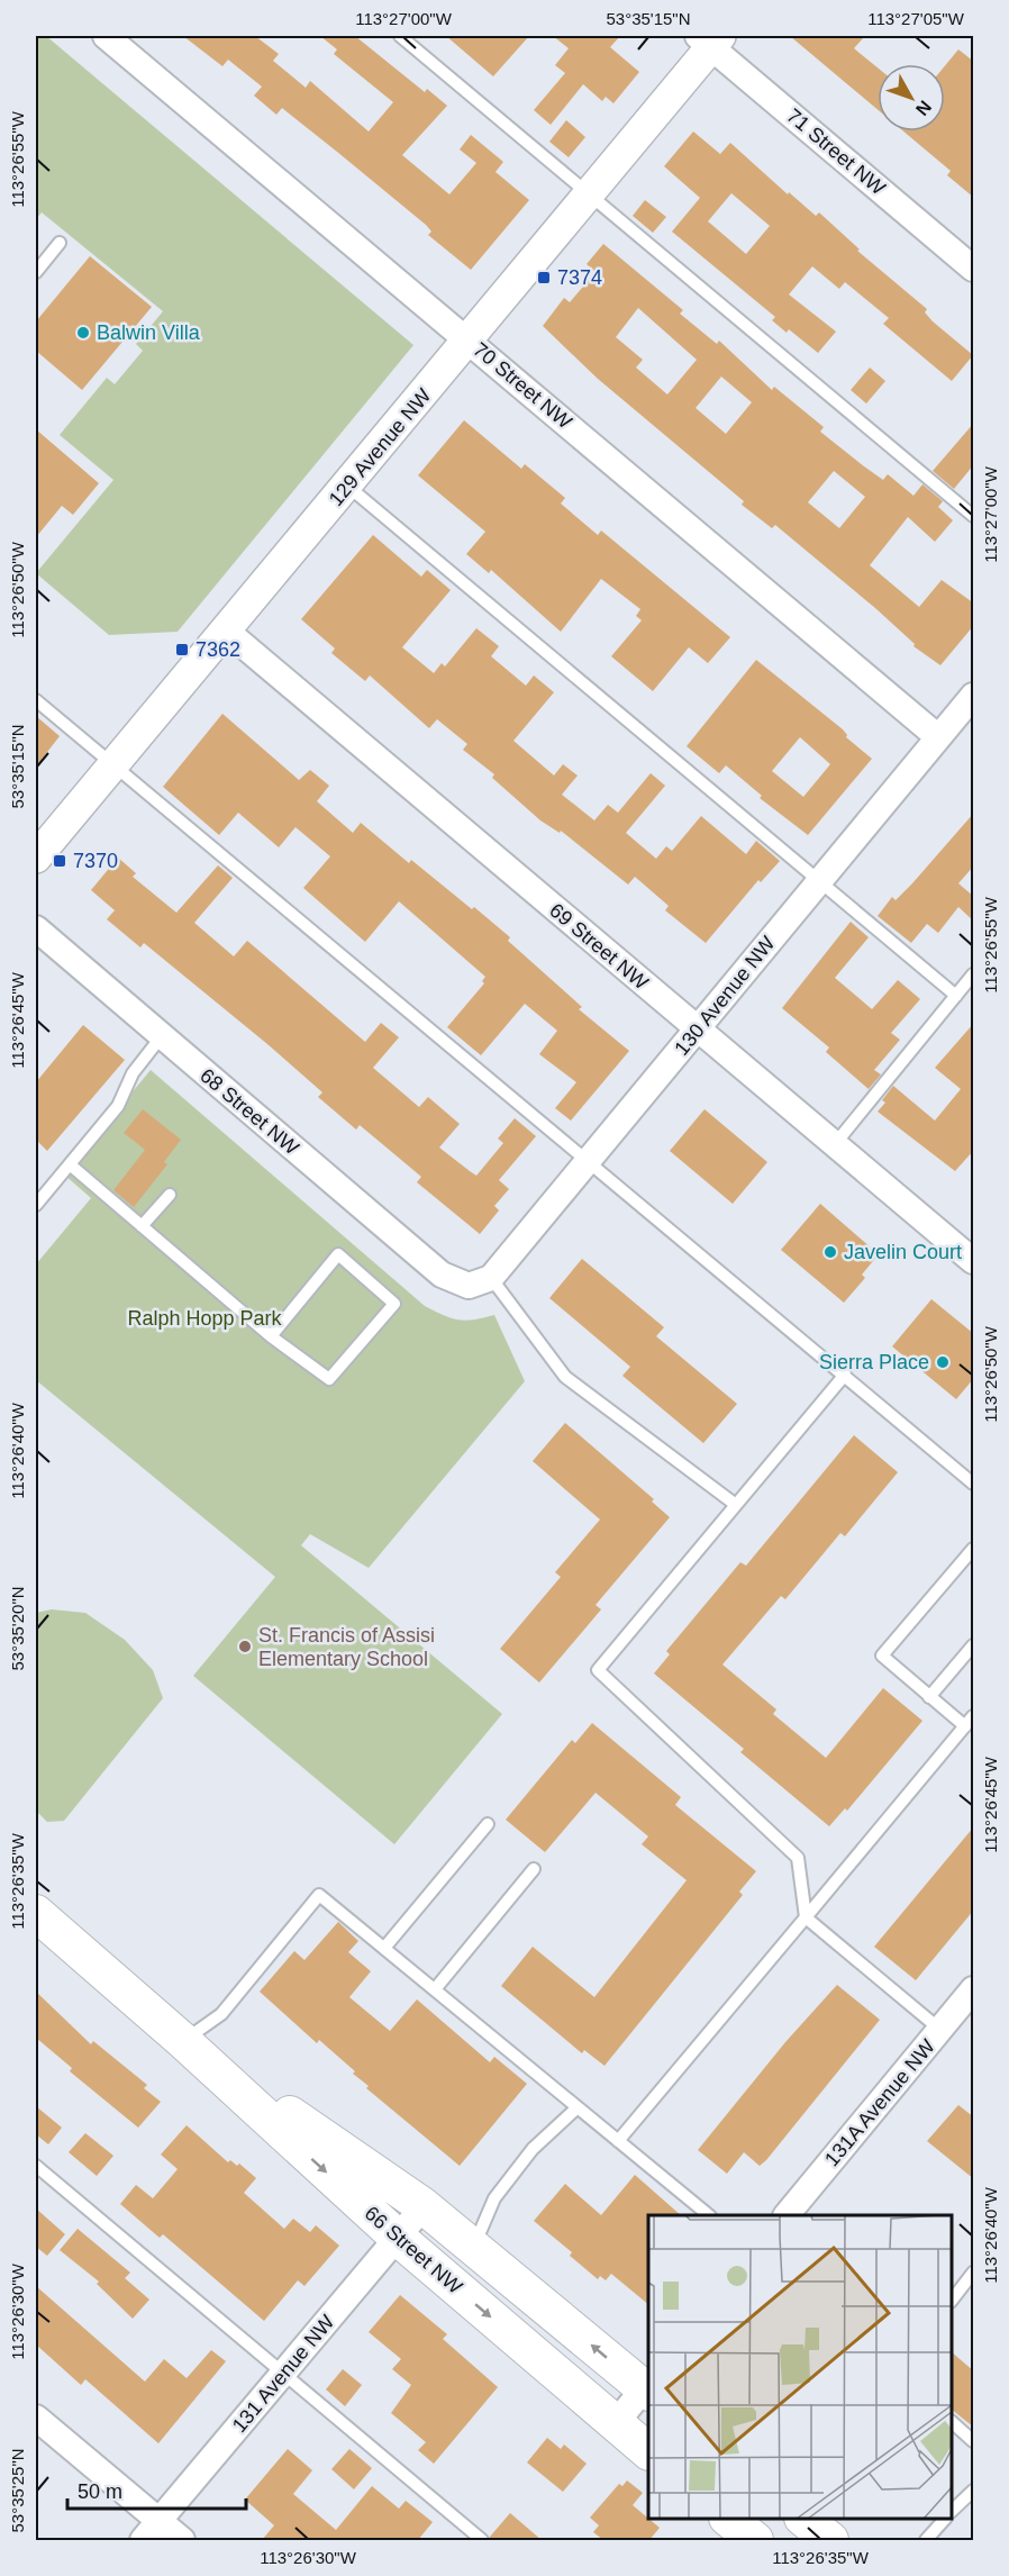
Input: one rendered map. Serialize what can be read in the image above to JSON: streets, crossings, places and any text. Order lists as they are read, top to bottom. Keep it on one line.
{"streets":{"main road":["66 Street NW"],"street":["71 Street NW","70 Street NW","129 Avenue NW","69 Street NW","130 Avenue NW","68 Street NW","131A Avenue NW","131 Avenue NW"]},"crossings":[["71 Street NW","129 Avenue NW"],["70 Street NW","129 Avenue NW"],["70 Street NW","130 Avenue NW"],["129 Avenue NW","69 Street NW"],["69 Street NW","130 Avenue NW"],["130 Avenue NW","68 Street NW"],["66 Street NW","131 Avenue NW"]],"parks":["Ralph Hopp Park"],"places":{"transit":["7374","7362","7370"],"other":["Balwin Villa","Javelin Court","Sierra Place","St. Francis of Assisi Elementary School"]},"scale_bar":"50 m","north":"bottom right","coordinates":["113°27'00\"W","53°35'15\"N","113°27'05\"W","113°26'55\"W","113°26'50\"W","113°26'45\"W","113°26'40\"W","53°35'20\"N","113°26'35\"W","113°26'30\"W","53°35'25\"N"]}
